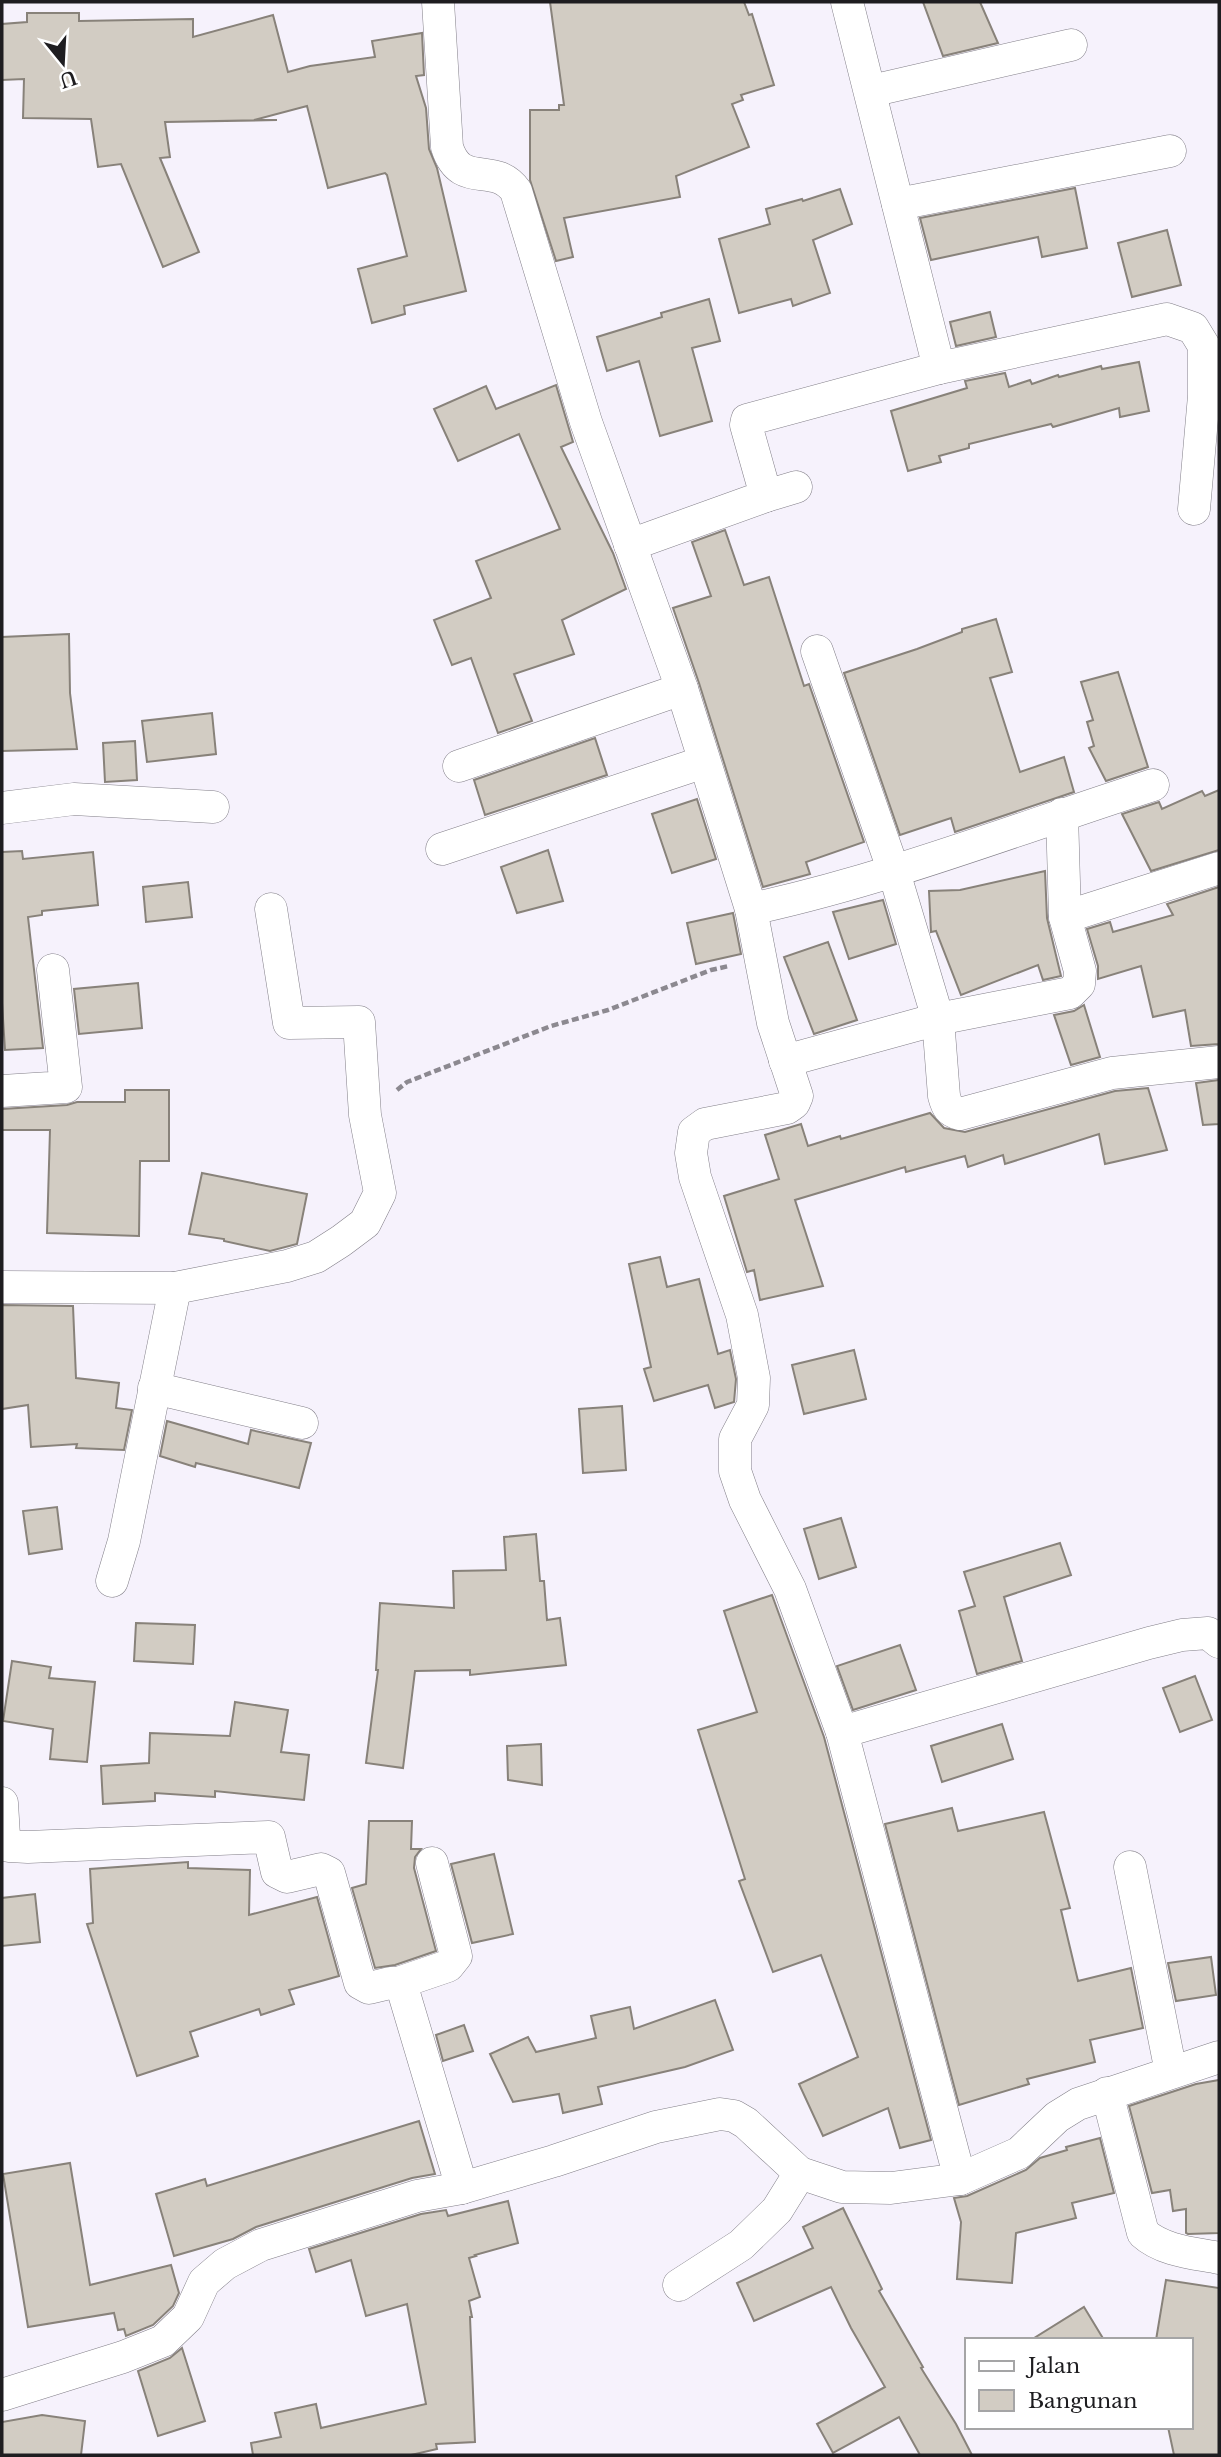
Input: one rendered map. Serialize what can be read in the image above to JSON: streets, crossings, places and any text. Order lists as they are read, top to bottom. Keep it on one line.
{"legend":["Jalan","Bangunan"],"north":"bottom"}
